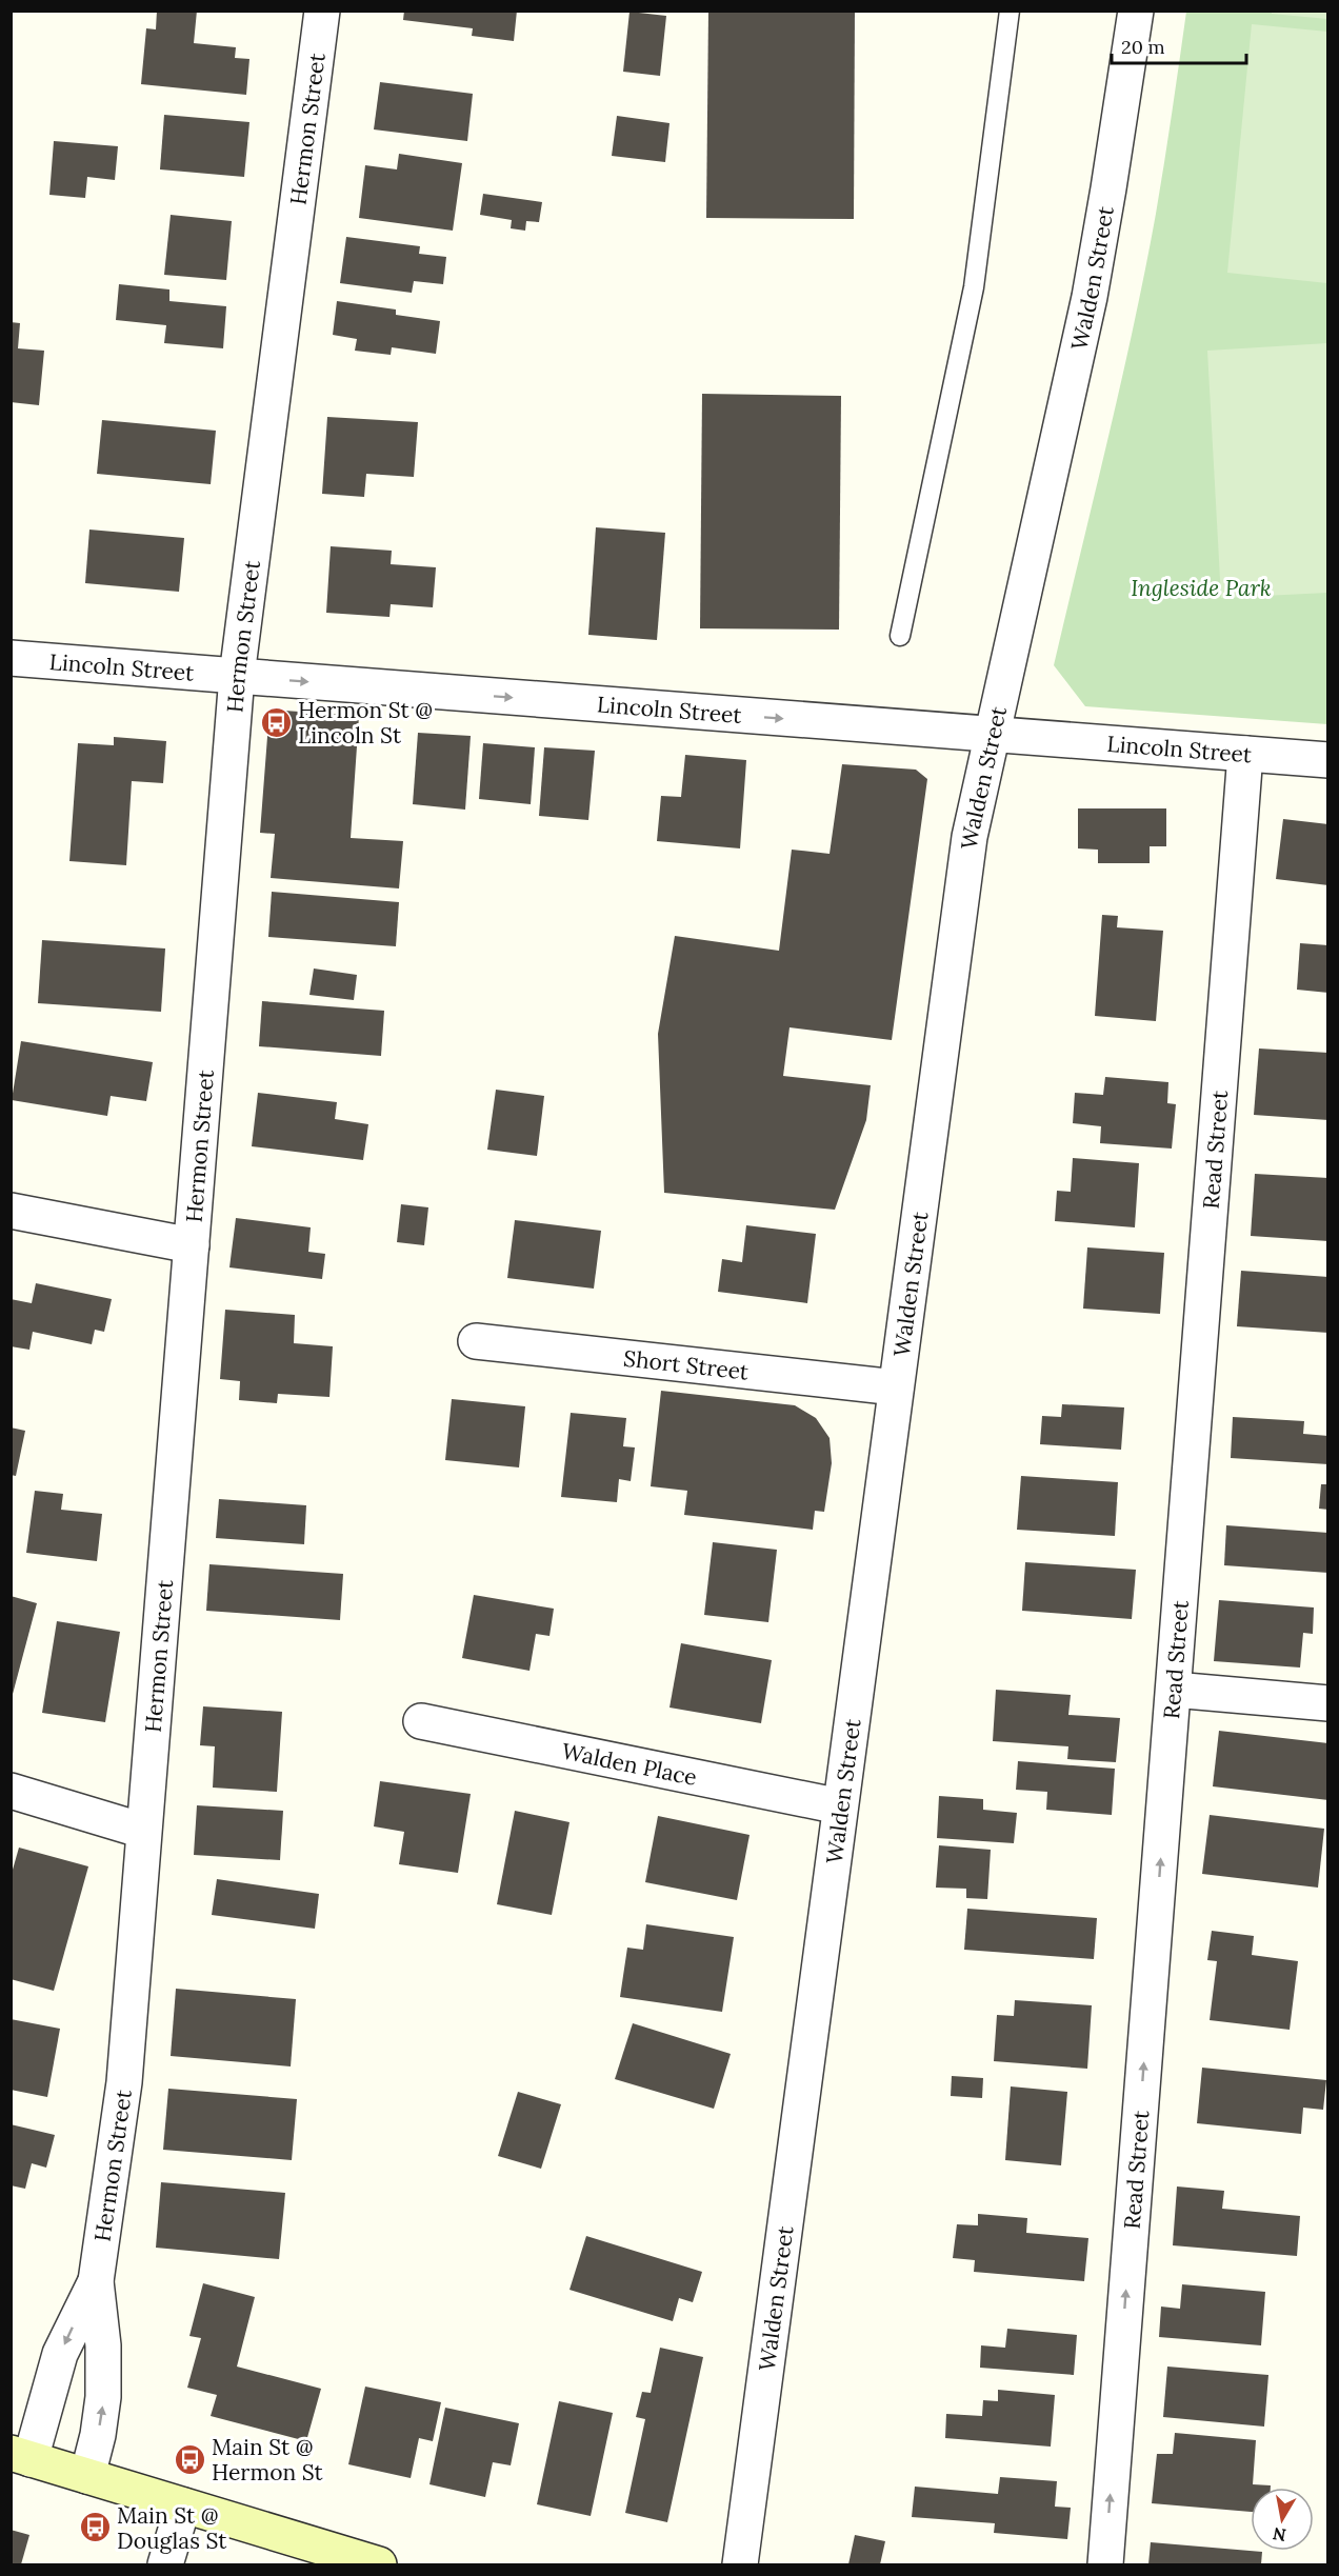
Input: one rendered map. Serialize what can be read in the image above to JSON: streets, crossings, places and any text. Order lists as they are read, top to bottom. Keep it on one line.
{"streets":{"street":["Hermon Street","Walden Street","Lincoln Street","Read Street","Short Street","Walden Place"]},"crossings":[["Hermon Street","Lincoln Street"],["Walden Street","Lincoln Street"],["Walden Street","Short Street"],["Walden Street","Walden Place"],["Lincoln Street","Read Street"]],"one_way":["Lincoln Street","Read Street"],"parks":["Ingleside Park"],"places":{"bus stop":["Hermon St @ Lincoln St","Main St @ Hermon St","Main St @ Douglas St"]},"scale_bar":"20 m","north":"bottom"}
